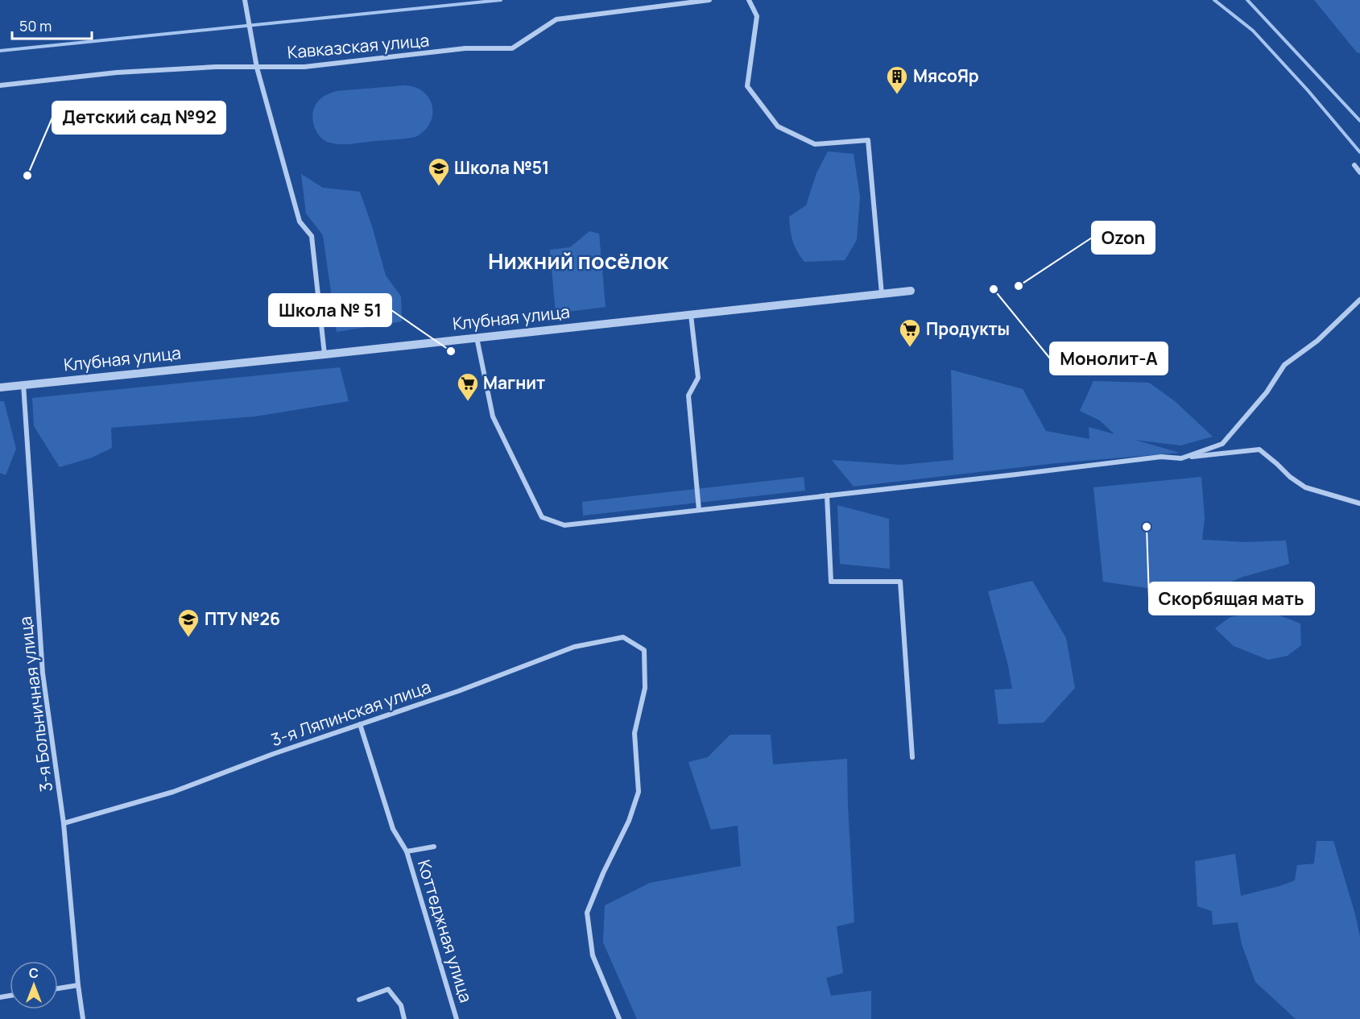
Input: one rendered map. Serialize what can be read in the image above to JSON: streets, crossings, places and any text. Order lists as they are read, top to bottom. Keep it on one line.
{"streets":{"street":["Кавказская улица","Клубная улица","3-я Больничная улица","3-я Ляпинская улица","Коттеджная улица"]},"crossings":[["Клубная улица","3-я Больничная улица"],["3-я Больничная улица","3-я Ляпинская улица"],["3-я Ляпинская улица","Коттеджная улица"]],"districts":["Нижний посёлок"],"places":{"building":["МясоЯр"],"other":["Детский сад №92","Ozon","Монолит-А","Школа № 51","Скорбящая мать"],"school or university":["Школа №51","ПТУ №26"],"supermarket":["Продукты","Магнит"]},"scale_bar":"50 m","north":"top"}
